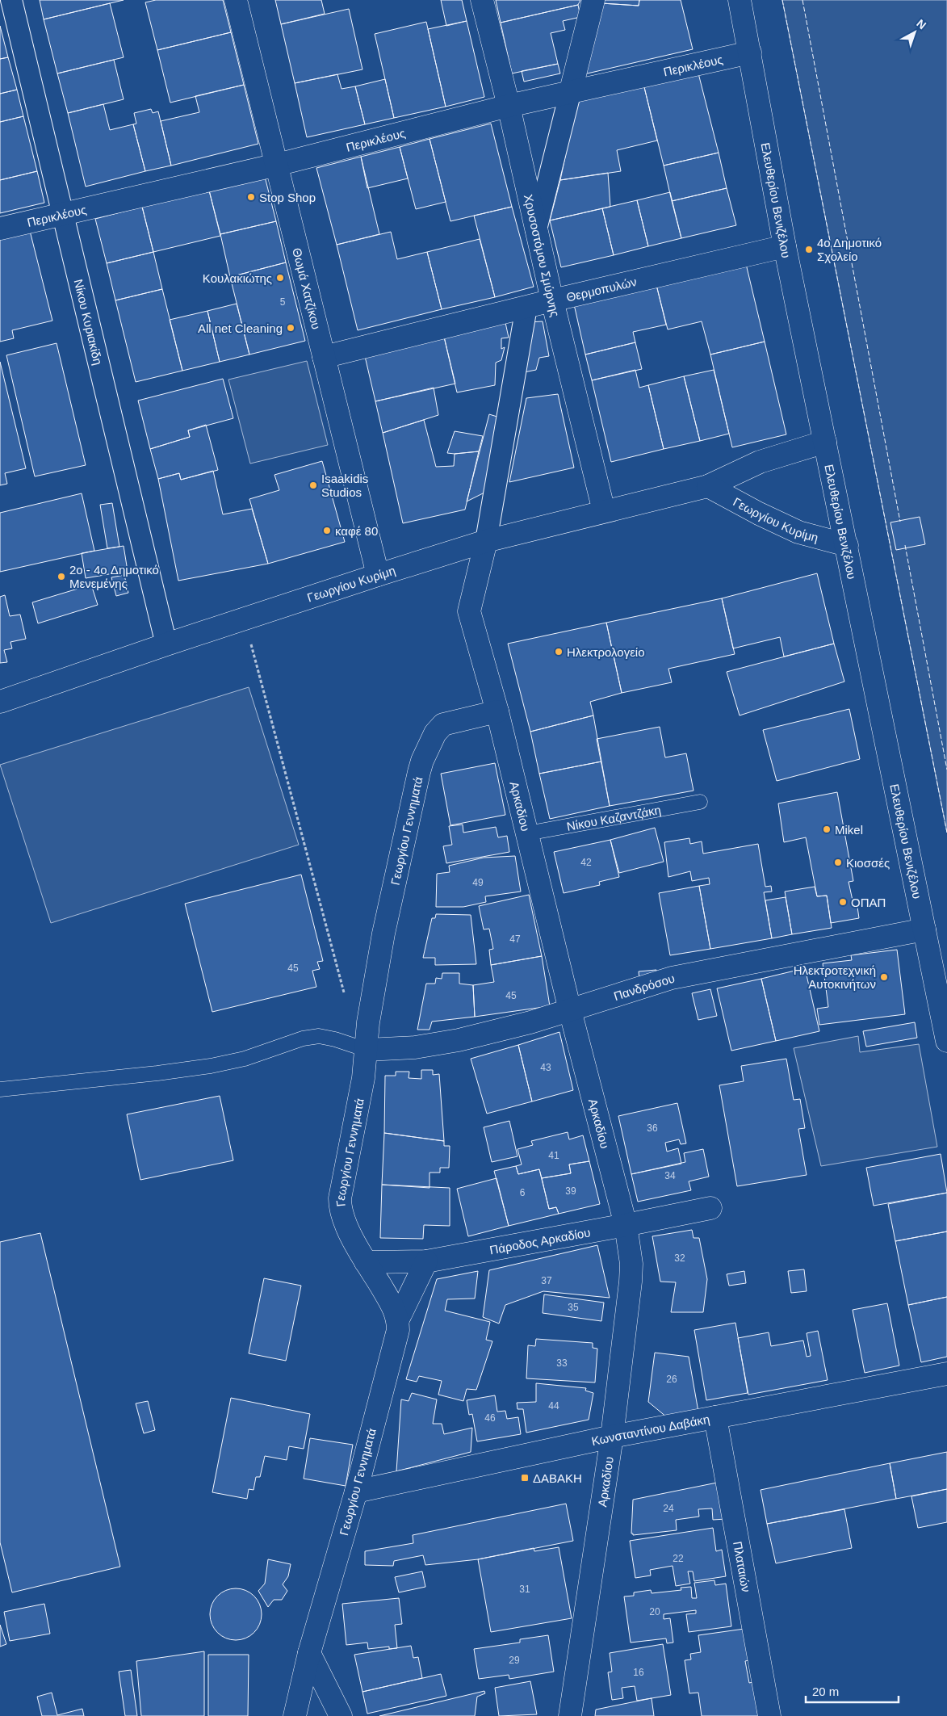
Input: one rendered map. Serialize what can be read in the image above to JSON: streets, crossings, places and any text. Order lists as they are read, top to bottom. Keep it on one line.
{"streets":{"street":["Περικλέους","Ελευθερίου Βενιζέλου","Χρυσοστόμου Σμύρνης","Θωμά Χατζίκου","Θερμοπυλών","Νίκου Κυριακίδη","Γεωργίου Κυρίμη","Αρκαδίου","Γεωργίου Γεννηματά","Πανδρόσου","Πάροδος Αρκαδίου","Κωνσταντίνου Δαβάκη","Πλαταιών"],"lane":["Νίκου Καζαντζάκη"]},"crossings":[["Περικλέους","Ελευθερίου Βενιζέλου"],["Περικλέους","Χρυσοστόμου Σμύρνης"],["Περικλέους","Θωμά Χατζίκου"],["Περικλέους","Νίκου Κυριακίδη"],["Ελευθερίου Βενιζέλου","Θερμοπυλών"],["Ελευθερίου Βενιζέλου","Γεωργίου Κυρίμη"],["Ελευθερίου Βενιζέλου","Πανδρόσου"],["Χρυσοστόμου Σμύρνης","Θερμοπυλών"],["Χρυσοστόμου Σμύρνης","Γεωργίου Κυρίμη"],["Θωμά Χατζίκου","Θερμοπυλών"],["Θωμά Χατζίκου","Γεωργίου Κυρίμη"],["Νίκου Κυριακίδη","Γεωργίου Κυρίμη"],["Γεωργίου Κυρίμη","Αρκαδίου"],["Αρκαδίου","Νίκου Καζαντζάκη"],["Αρκαδίου","Γεωργίου Γεννηματά"],["Αρκαδίου","Πανδρόσου"],["Αρκαδίου","Πάροδος Αρκαδίου"],["Αρκαδίου","Κωνσταντίνου Δαβάκη"],["Γεωργίου Γεννηματά","Πανδρόσου"],["Γεωργίου Γεννηματά","Πάροδος Αρκαδίου"],["Γεωργίου Γεννηματά","Κωνσταντίνου Δαβάκη"],["Κωνσταντίνου Δαβάκη","Πλαταιών"]],"places":{"other":["Stop Shop","4ο Δημοτικό Σχολείο","Κουλακιώτης","All net Cleaning","Isaakidis Studios","καφέ 80","2o - 4o Δημοτικό Μενεμένης","Ηλεκτρολογείο","Mikel","Κιοσσές","ΟΠΑΠ","Ηλεκτροτεχνική Αυτοκινήτων"],"transit":["ΔΑΒΑΚΗ"]},"house_numbers":["5","42","49","47","45","45","43","36","41","34","39","6","32","37","35","33","26","44","46","24","22","31","20","29","16"],"scale_bar":"20 m","north":"top right"}
